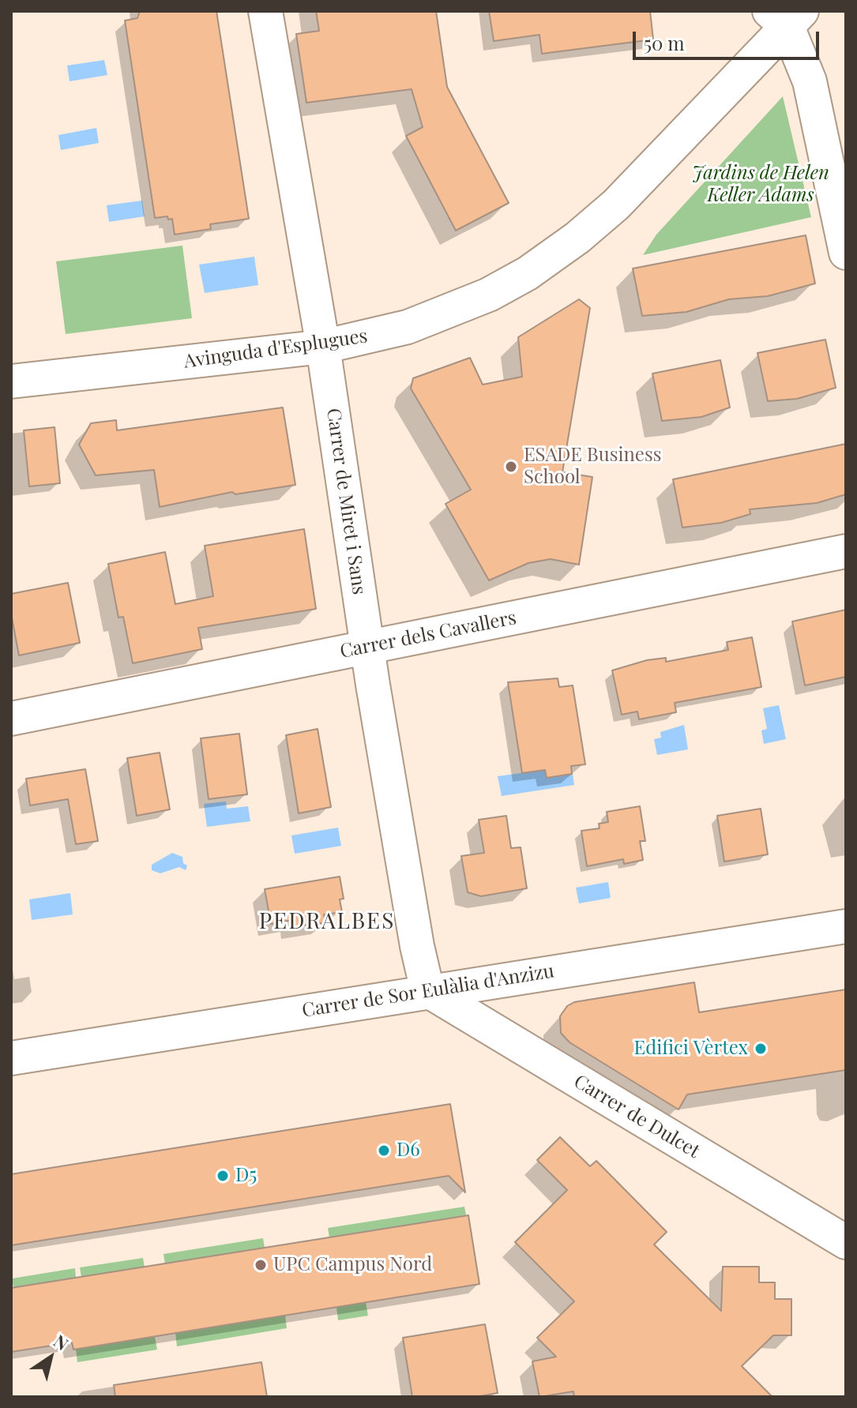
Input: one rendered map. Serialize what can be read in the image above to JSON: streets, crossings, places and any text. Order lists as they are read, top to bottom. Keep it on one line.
{"streets":{"street":["Avinguda d'Esplugues","Carrer de Miret i Sans","Carrer dels Cavallers","Carrer de Sor Eulàlia d'Anzizu","Carrer de Dulcet"]},"crossings":[["Avinguda d'Esplugues","Carrer de Miret i Sans"],["Carrer de Miret i Sans","Carrer dels Cavallers"],["Carrer de Miret i Sans","Carrer de Sor Eulàlia d'Anzizu"],["Carrer de Miret i Sans","Carrer de Dulcet"],["Carrer de Sor Eulàlia d'Anzizu","Carrer de Dulcet"]],"districts":["PEDRALBES"],"parks":["Jardins de Helen Keller Adams"],"places":["ESADE Business School","Edifici Vèrtex","D6","D5","UPC Campus Nord"],"scale_bar":"50 m","north":"top right"}
